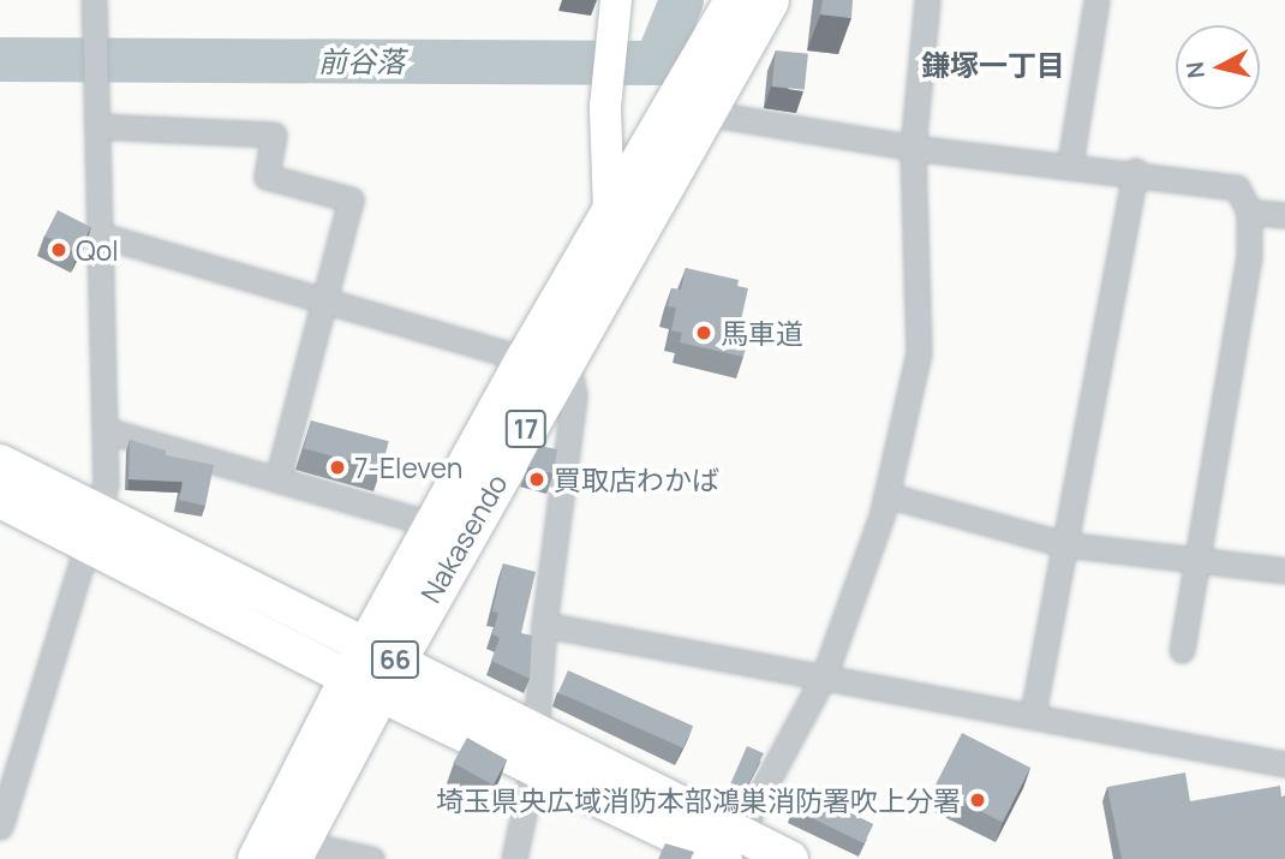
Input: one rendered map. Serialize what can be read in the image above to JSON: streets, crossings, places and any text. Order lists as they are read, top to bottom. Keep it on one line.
{"streets":{"highway":["17","Nakasendo"],"main road":["66"]},"crossings":[["Nakasendo","66"]],"districts":["鎌塚一丁目"],"water":["前谷落"],"places":["Qol","馬車道","7-Eleven","買取店わかば","埼玉県央広域消防本部鴻巣消防署吹上分署"],"north":"left"}
